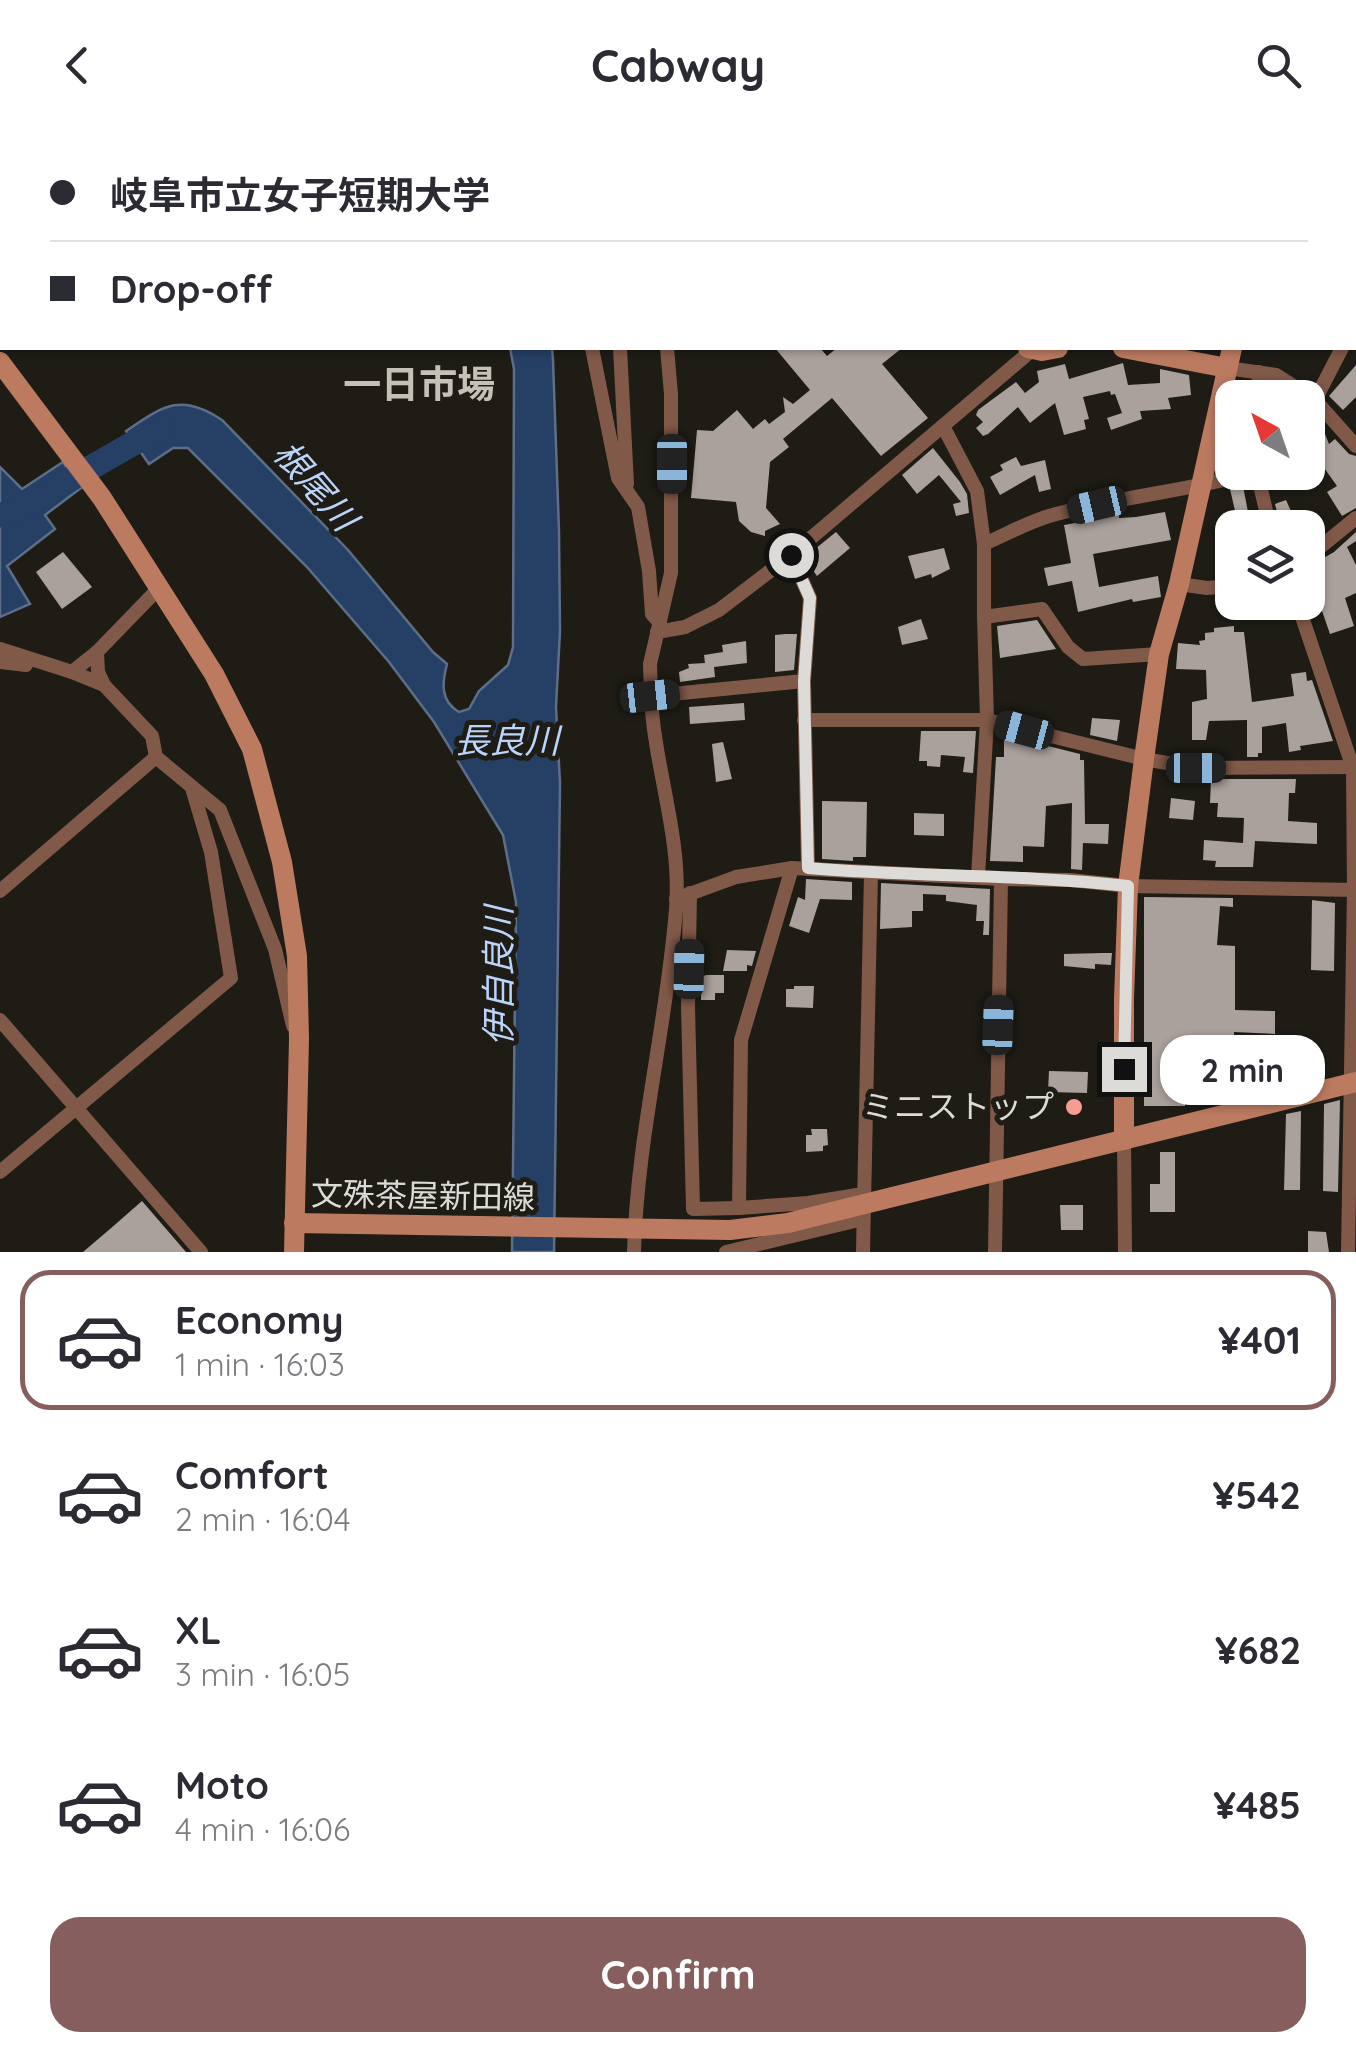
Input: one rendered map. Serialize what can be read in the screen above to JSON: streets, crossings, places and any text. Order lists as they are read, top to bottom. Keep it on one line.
{"streets":{"main road":["文殊茶屋新田線"]},"districts":["一日市場"],"water":["根尾川","長良川","伊自良川"],"places":["ミニストップ"],"north":"top left","page":{"header":"Cabway","banner":["岐阜市立女子短期大学","Drop-off"],"bubble":"2 min","list":[{"name":"Economy","note":"1 min · 16:03","value":"¥401"},{"name":"Comfort","note":"2 min · 16:04","value":"¥542"},{"name":"XL","note":"3 min · 16:05","value":"¥682"},{"name":"Moto","note":"4 min · 16:06","value":"¥485"}],"buttons":"Confirm"}}
